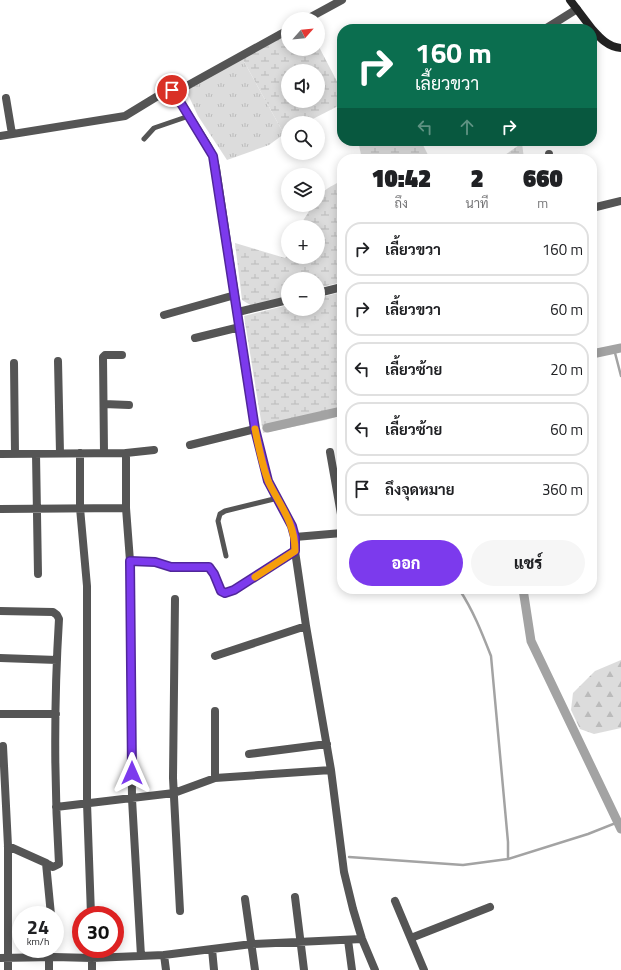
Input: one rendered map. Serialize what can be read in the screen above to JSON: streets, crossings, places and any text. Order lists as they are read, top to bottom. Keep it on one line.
{"north":"top right","page":{"map_buttons":["+","−"],"turn":["160 m","เลี้ยวขวา"],"eta":["10:42","ถึง","2","นาที","660","m"],"list":[{"name":"เลี้ยวขวา","value":"160 m"},{"name":"เลี้ยวขวา","value":"60 m"},{"name":"เลี้ยวซ้าย","value":"20 m"},{"name":"เลี้ยวซ้าย","value":"60 m"},{"name":"ถึงจุดหมาย","value":"360 m"}],"buttons":["ออก","แชร์"],"speed":"24 km/h","limit":"30"}}
